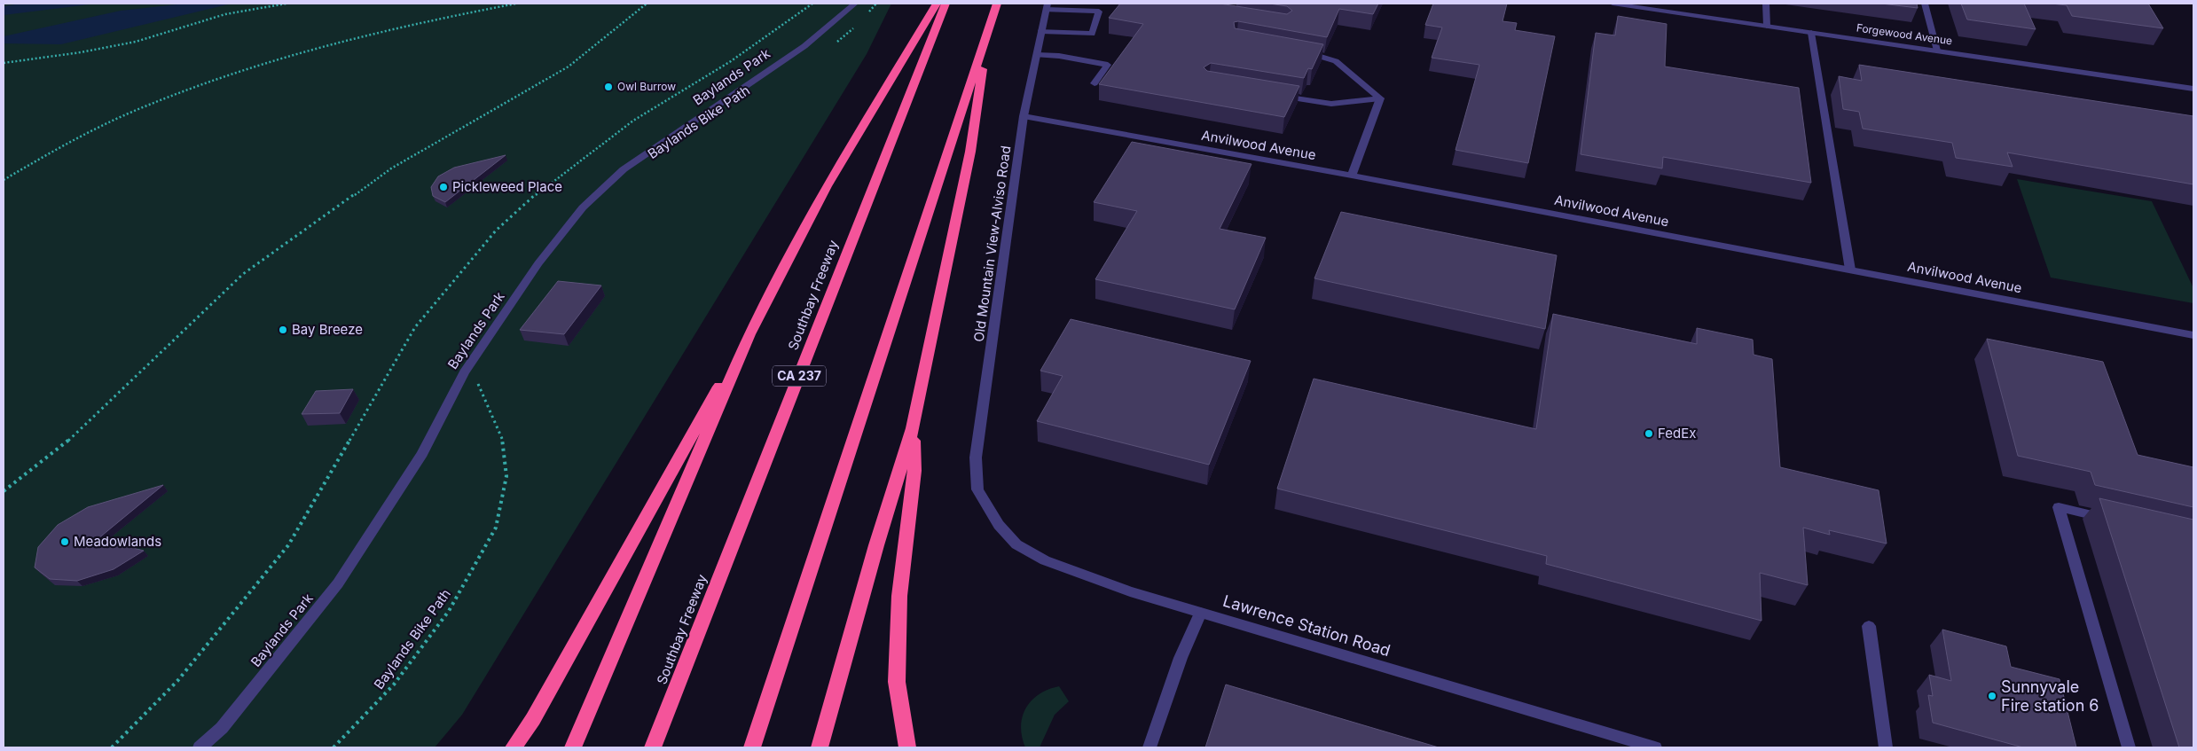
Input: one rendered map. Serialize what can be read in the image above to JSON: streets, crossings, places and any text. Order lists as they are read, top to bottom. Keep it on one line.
{"streets":{"highway":["Southbay Freeway","CA 237"],"street":["Forgewood Avenue","Baylands Park","Anvilwood Avenue","Old Mountain View-Alviso Road","Lawrence Station Road"],"path":["Baylands Bike Path"]},"crossings":[["Anvilwood Avenue","Old Mountain View-Alviso Road"],["Old Mountain View-Alviso Road","Lawrence Station Road"]],"places":["Owl Burrow","Pickleweed Place","Bay Breeze","FedEx","Meadowlands","Sunnyvale Fire station 6"]}
